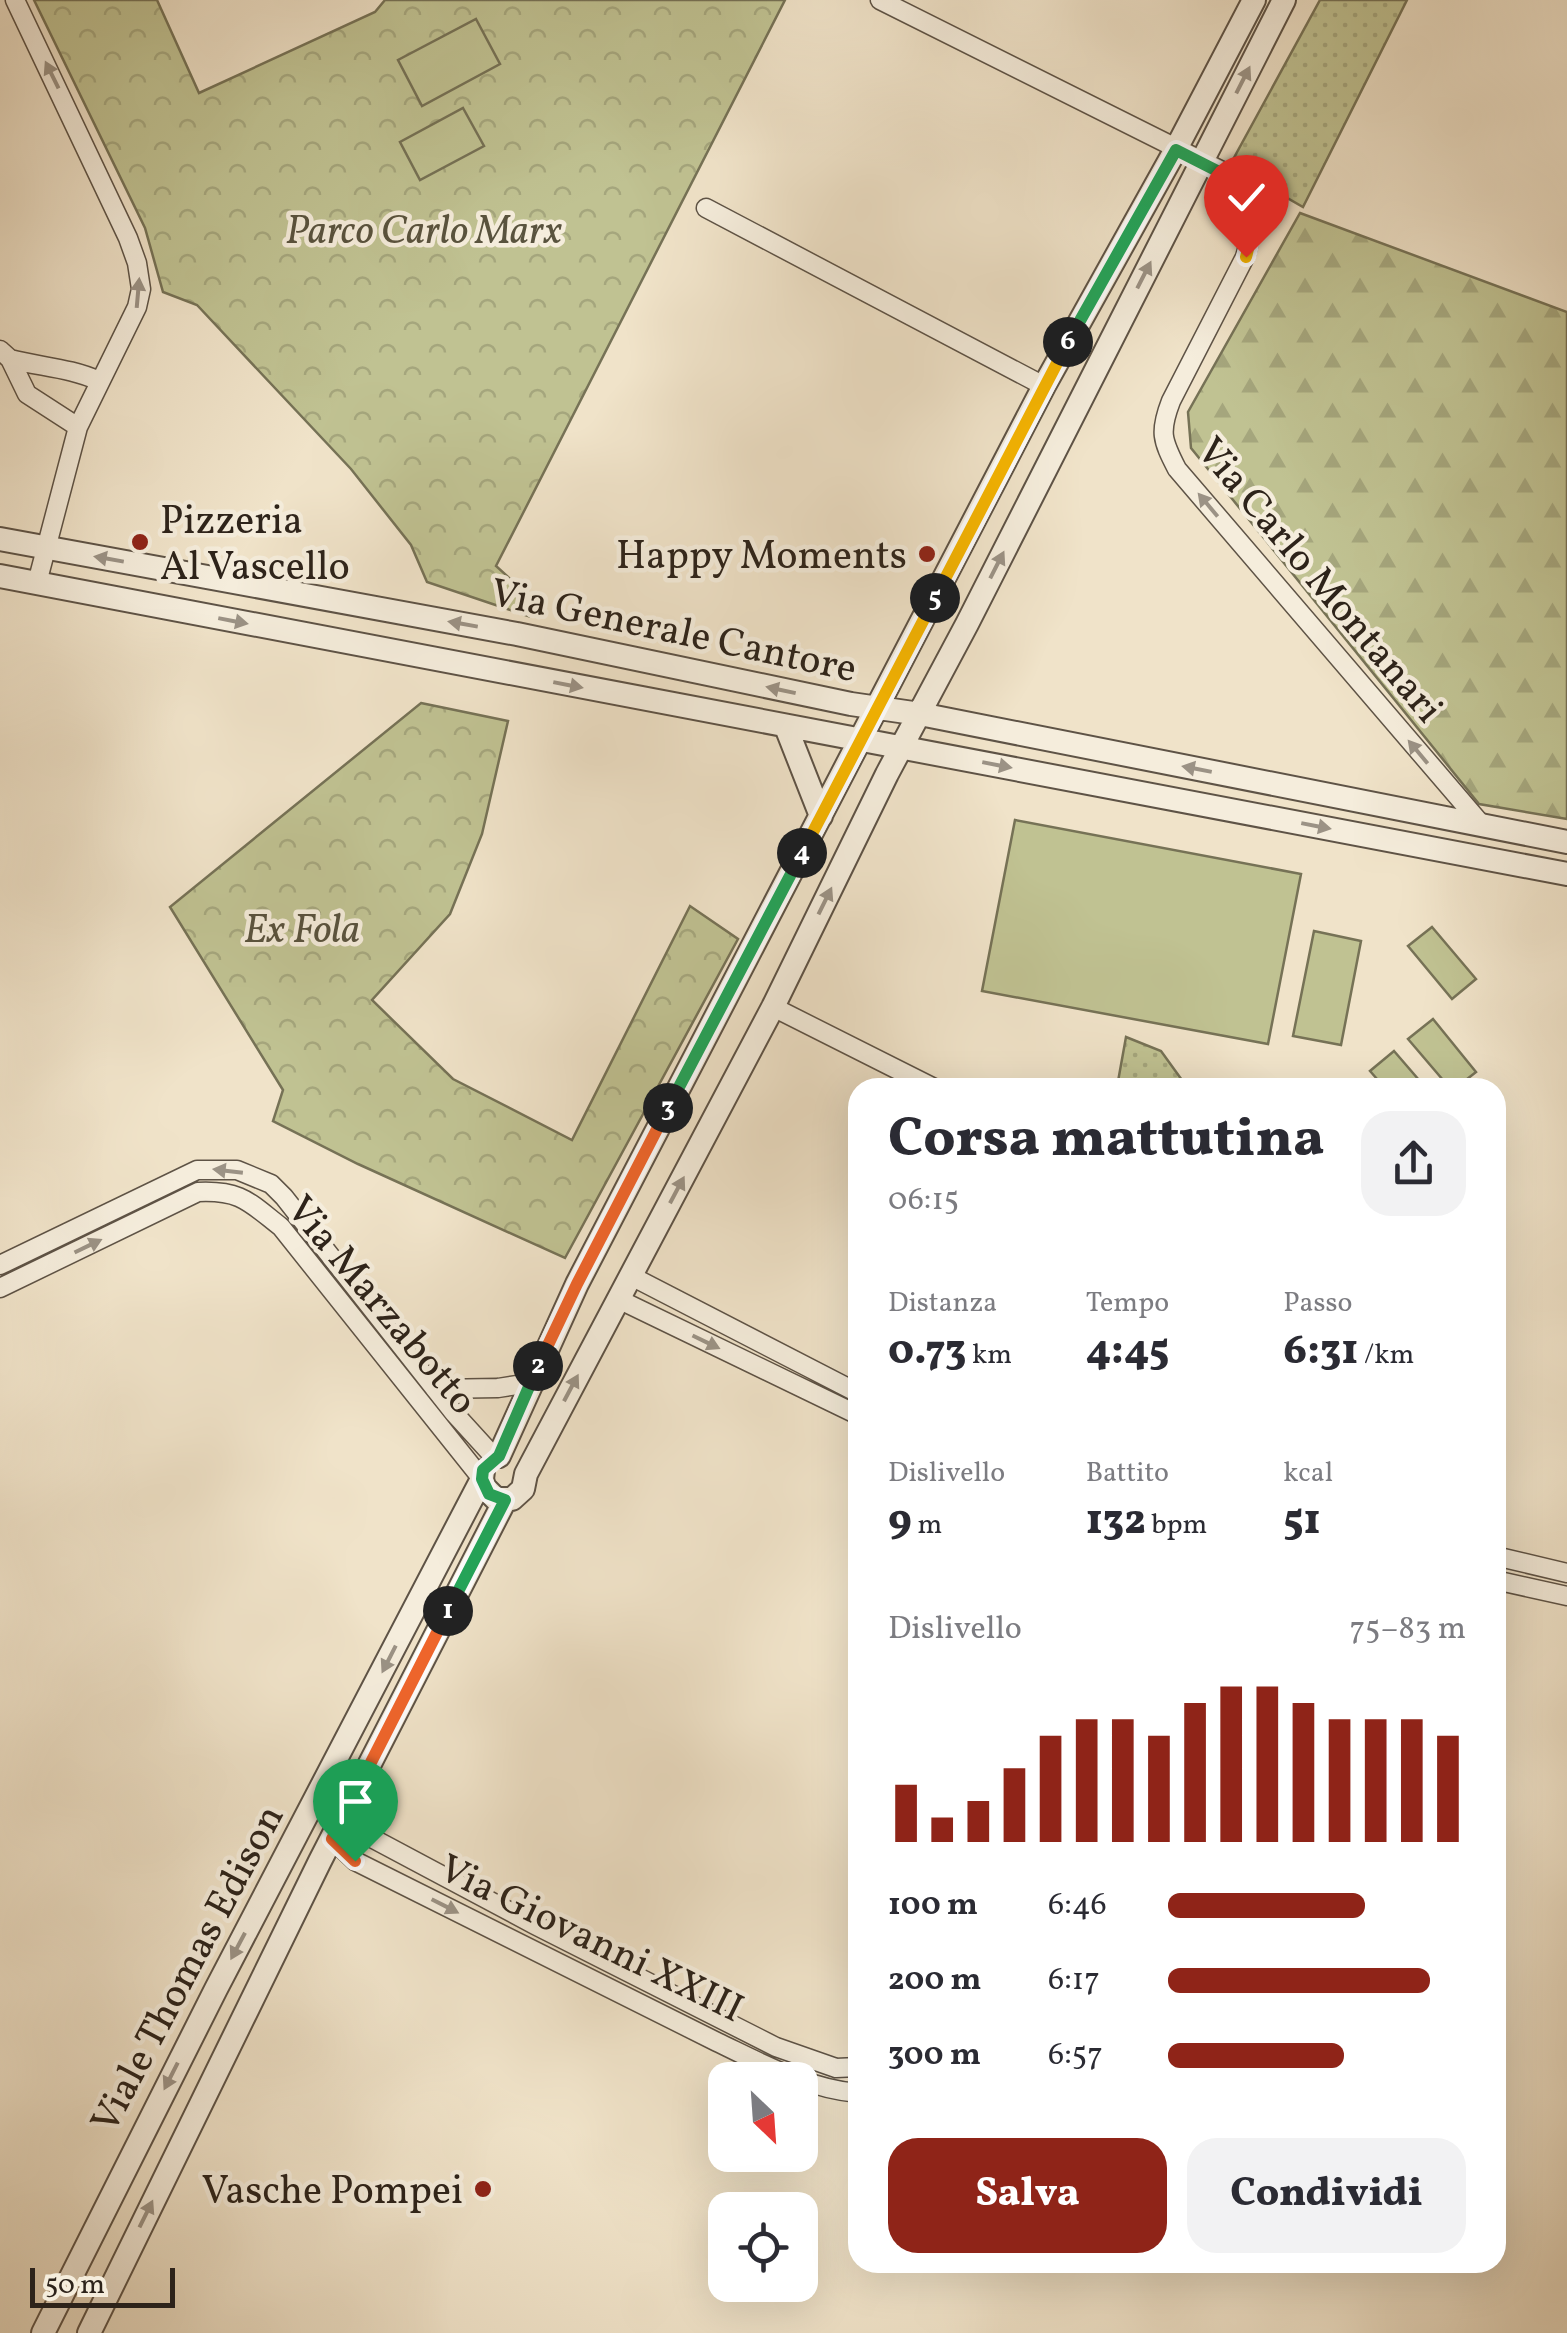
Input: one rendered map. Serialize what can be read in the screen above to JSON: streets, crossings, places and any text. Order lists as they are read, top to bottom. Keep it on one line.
{"streets":{"street":["Via Carlo Montanari","Via Generale Cantore","Via Marzabotto","Via Giovanni XXIII","Viale Thomas Edison"]},"crossings":[["Via Carlo Montanari","Via Generale Cantore"],["Via Marzabotto","Viale Thomas Edison"],["Via Giovanni XXIII","Viale Thomas Edison"]],"one_way":["Via Carlo Montanari"],"parks":["Parco Carlo Marx","Ex Fola"],"places":["Pizzeria Al Vascello","Happy Moments","Vasche Pompei"],"scale_bar":"50 m","north":"bottom right","page":{"pins":["6","5","4","3","2","1"],"heading":["Corsa mattutina","06:15"],"stats":[["Distanza","0.73 km"],["Tempo","4:45"],["Passo","6:31 /km"],["Dislivello","9 m"],["Battito","132 bpm"],["kcal","51"]],"chart":["Dislivello","75–83 m"],"list":[{"name":"100 m","note":"6:46"},{"name":"200 m","note":"6:17"},{"name":"300 m","note":"6:57"}],"buttons":["Salva","Condividi"],"scale":"50 m"}}
